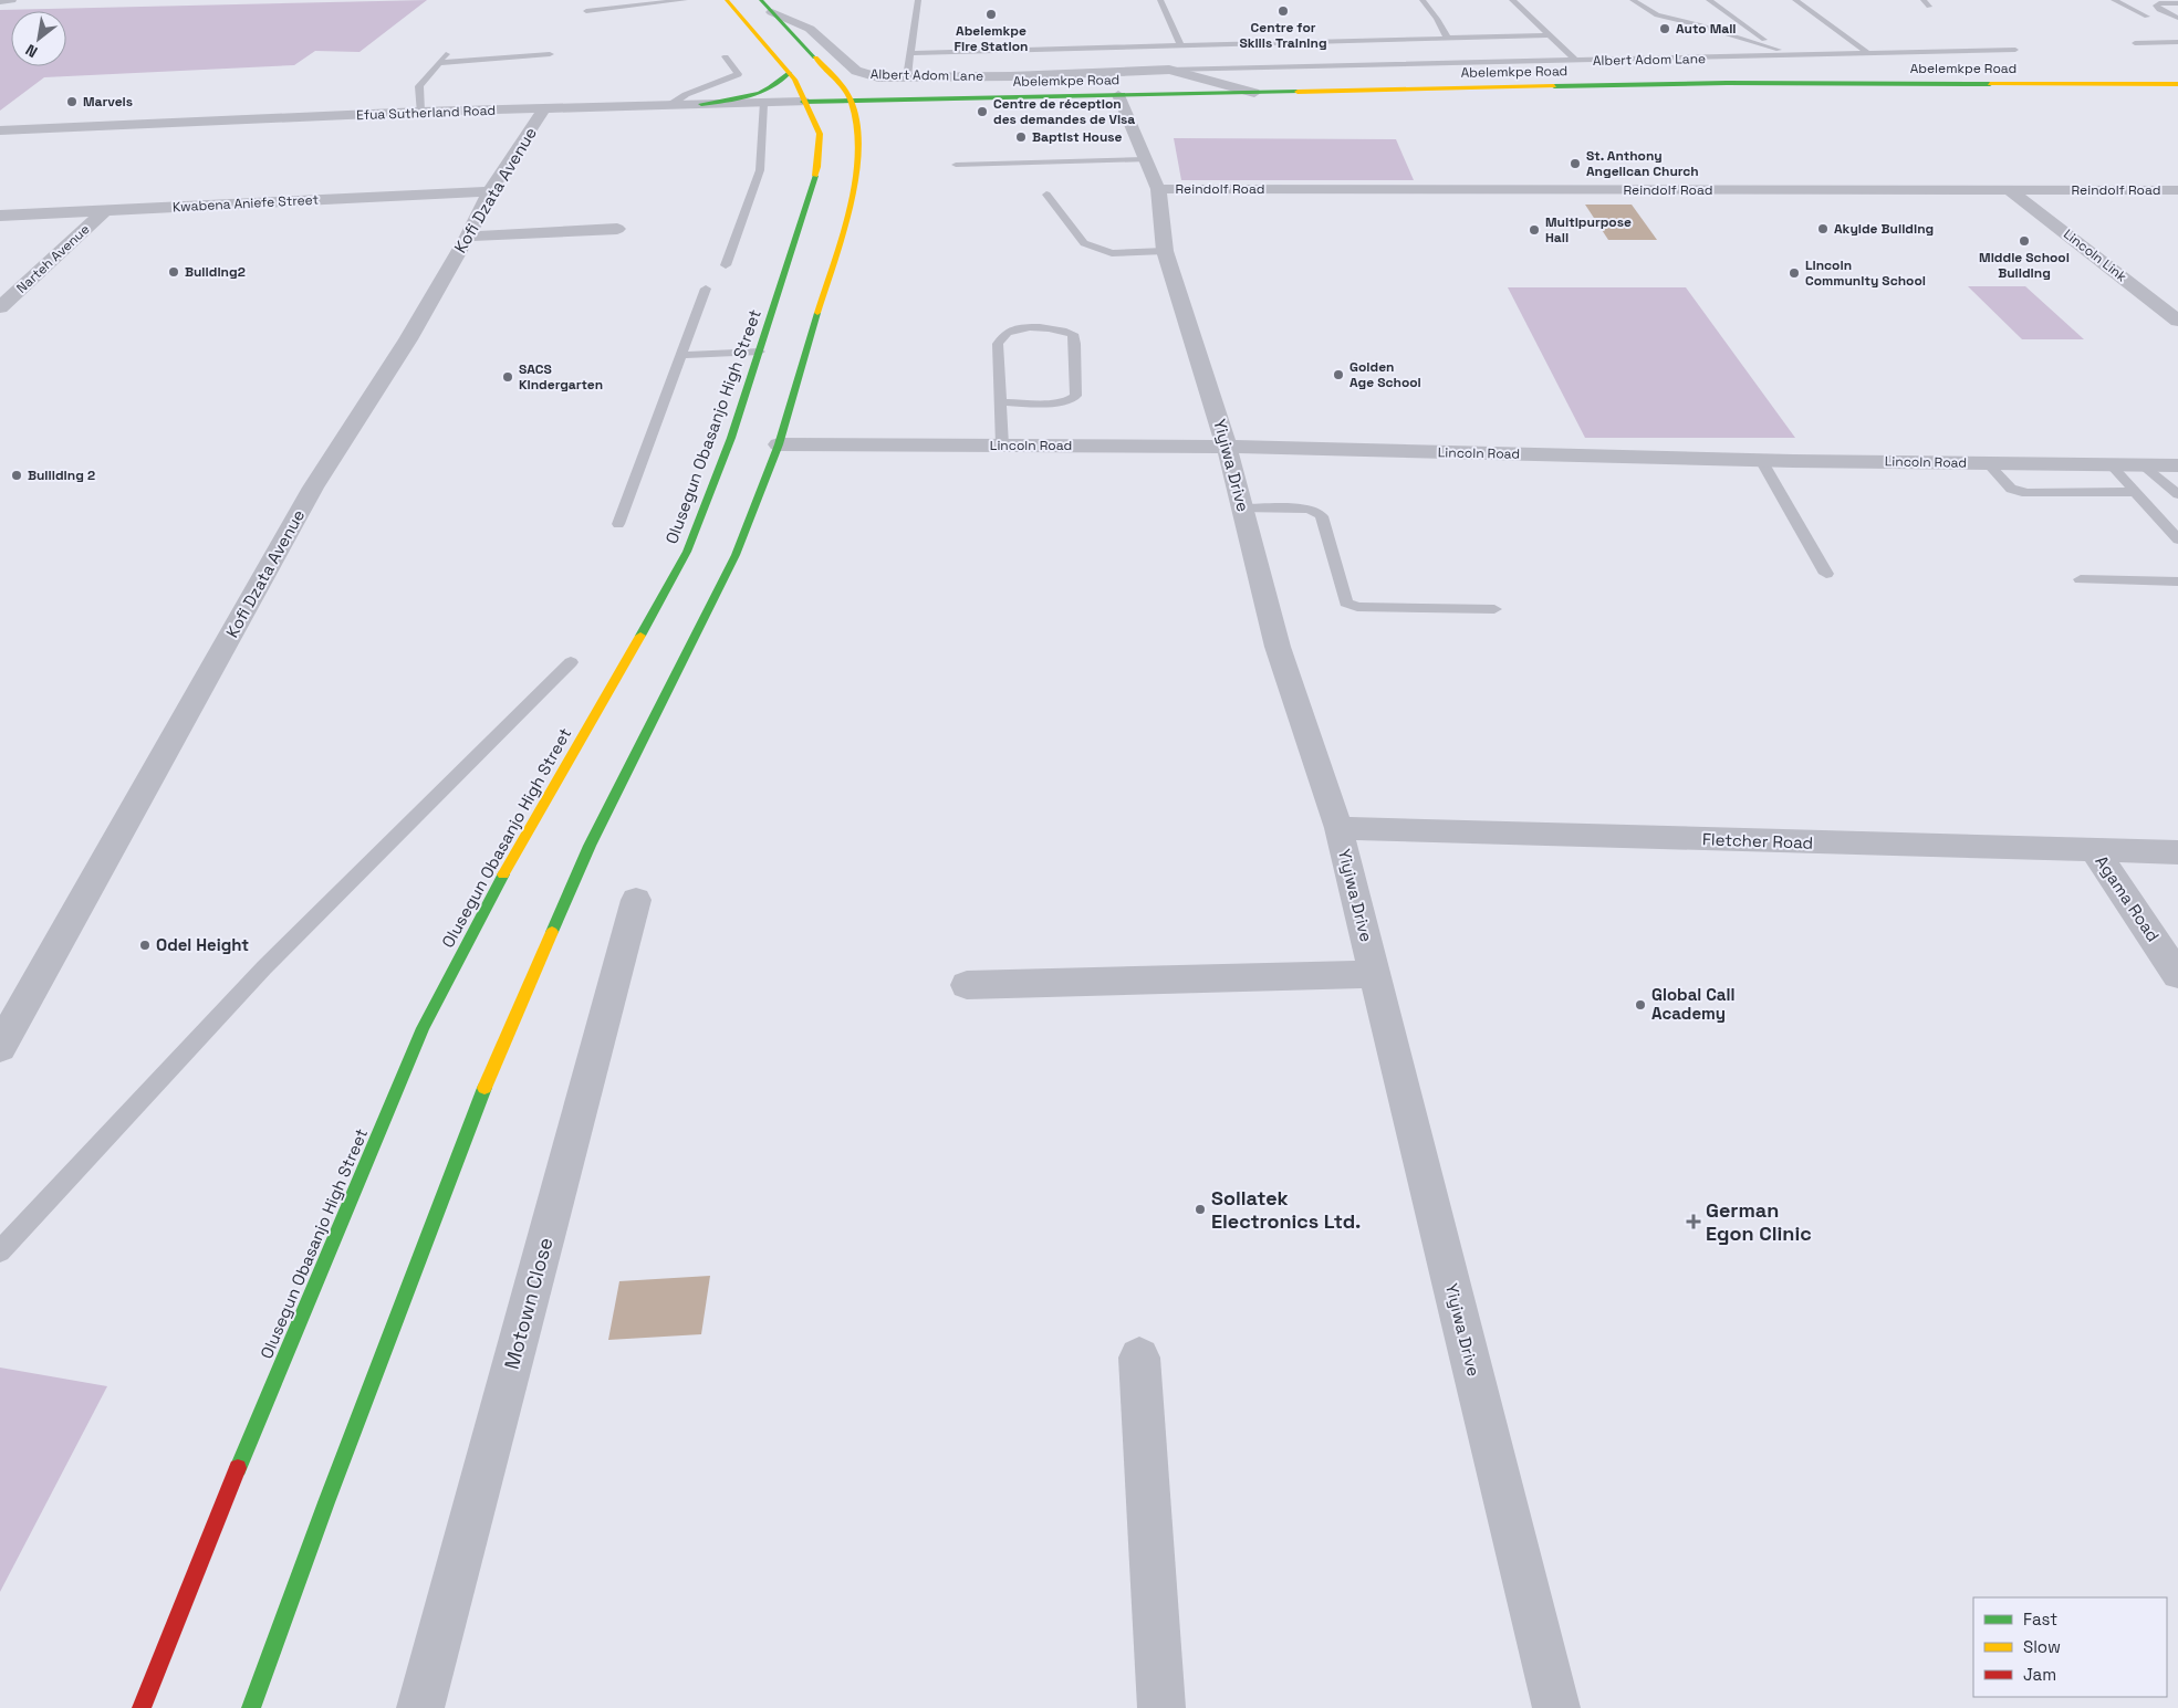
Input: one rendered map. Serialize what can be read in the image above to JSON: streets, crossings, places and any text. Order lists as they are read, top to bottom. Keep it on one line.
{"streets":{"main road":["Abelemkpe Road","Efua Sutherland Road","Olusegun Obasanjo High Street"],"street":["Albert Adom Lane","Reindolf Road","Kofi Dzata Avenue","Kwabena Aniefe Street","Lincoln Link","Narteh Avenue","Lincoln Road","Yiyiwa Drive","Fletcher Road","Agama Road","Motown Close"]},"crossings":[["Albert Adom Lane","Abelemkpe Road"],["Abelemkpe Road","Efua Sutherland Road"],["Abelemkpe Road","Yiyiwa Drive"],["Efua Sutherland Road","Kofi Dzata Avenue"],["Efua Sutherland Road","Olusegun Obasanjo High Street"],["Reindolf Road","Lincoln Link"],["Reindolf Road","Yiyiwa Drive"],["Kofi Dzata Avenue","Kwabena Aniefe Street"],["Kwabena Aniefe Street","Narteh Avenue"],["Lincoln Road","Yiyiwa Drive"],["Yiyiwa Drive","Fletcher Road"],["Fletcher Road","Agama Road"]],"places":{"other":["Centre for Skills Training","Abelemkpe Fire Station","Auto Mall","Marvels","Centre de réception des demandes de Visa","Baptist House","St. Anthony Angelican Church","Akyide Building","Multipurpose Hall","Middle School Building","Building2","Lincoln Community School","Golden Age School","SACS Kindergarten","Buillding 2","Odel Height","Global Call Academy","Sollatek Electronics Ltd."],"health":["German Egon Clinic"]},"legend":["Fast","Slow","Jam"],"north":"bottom left"}
